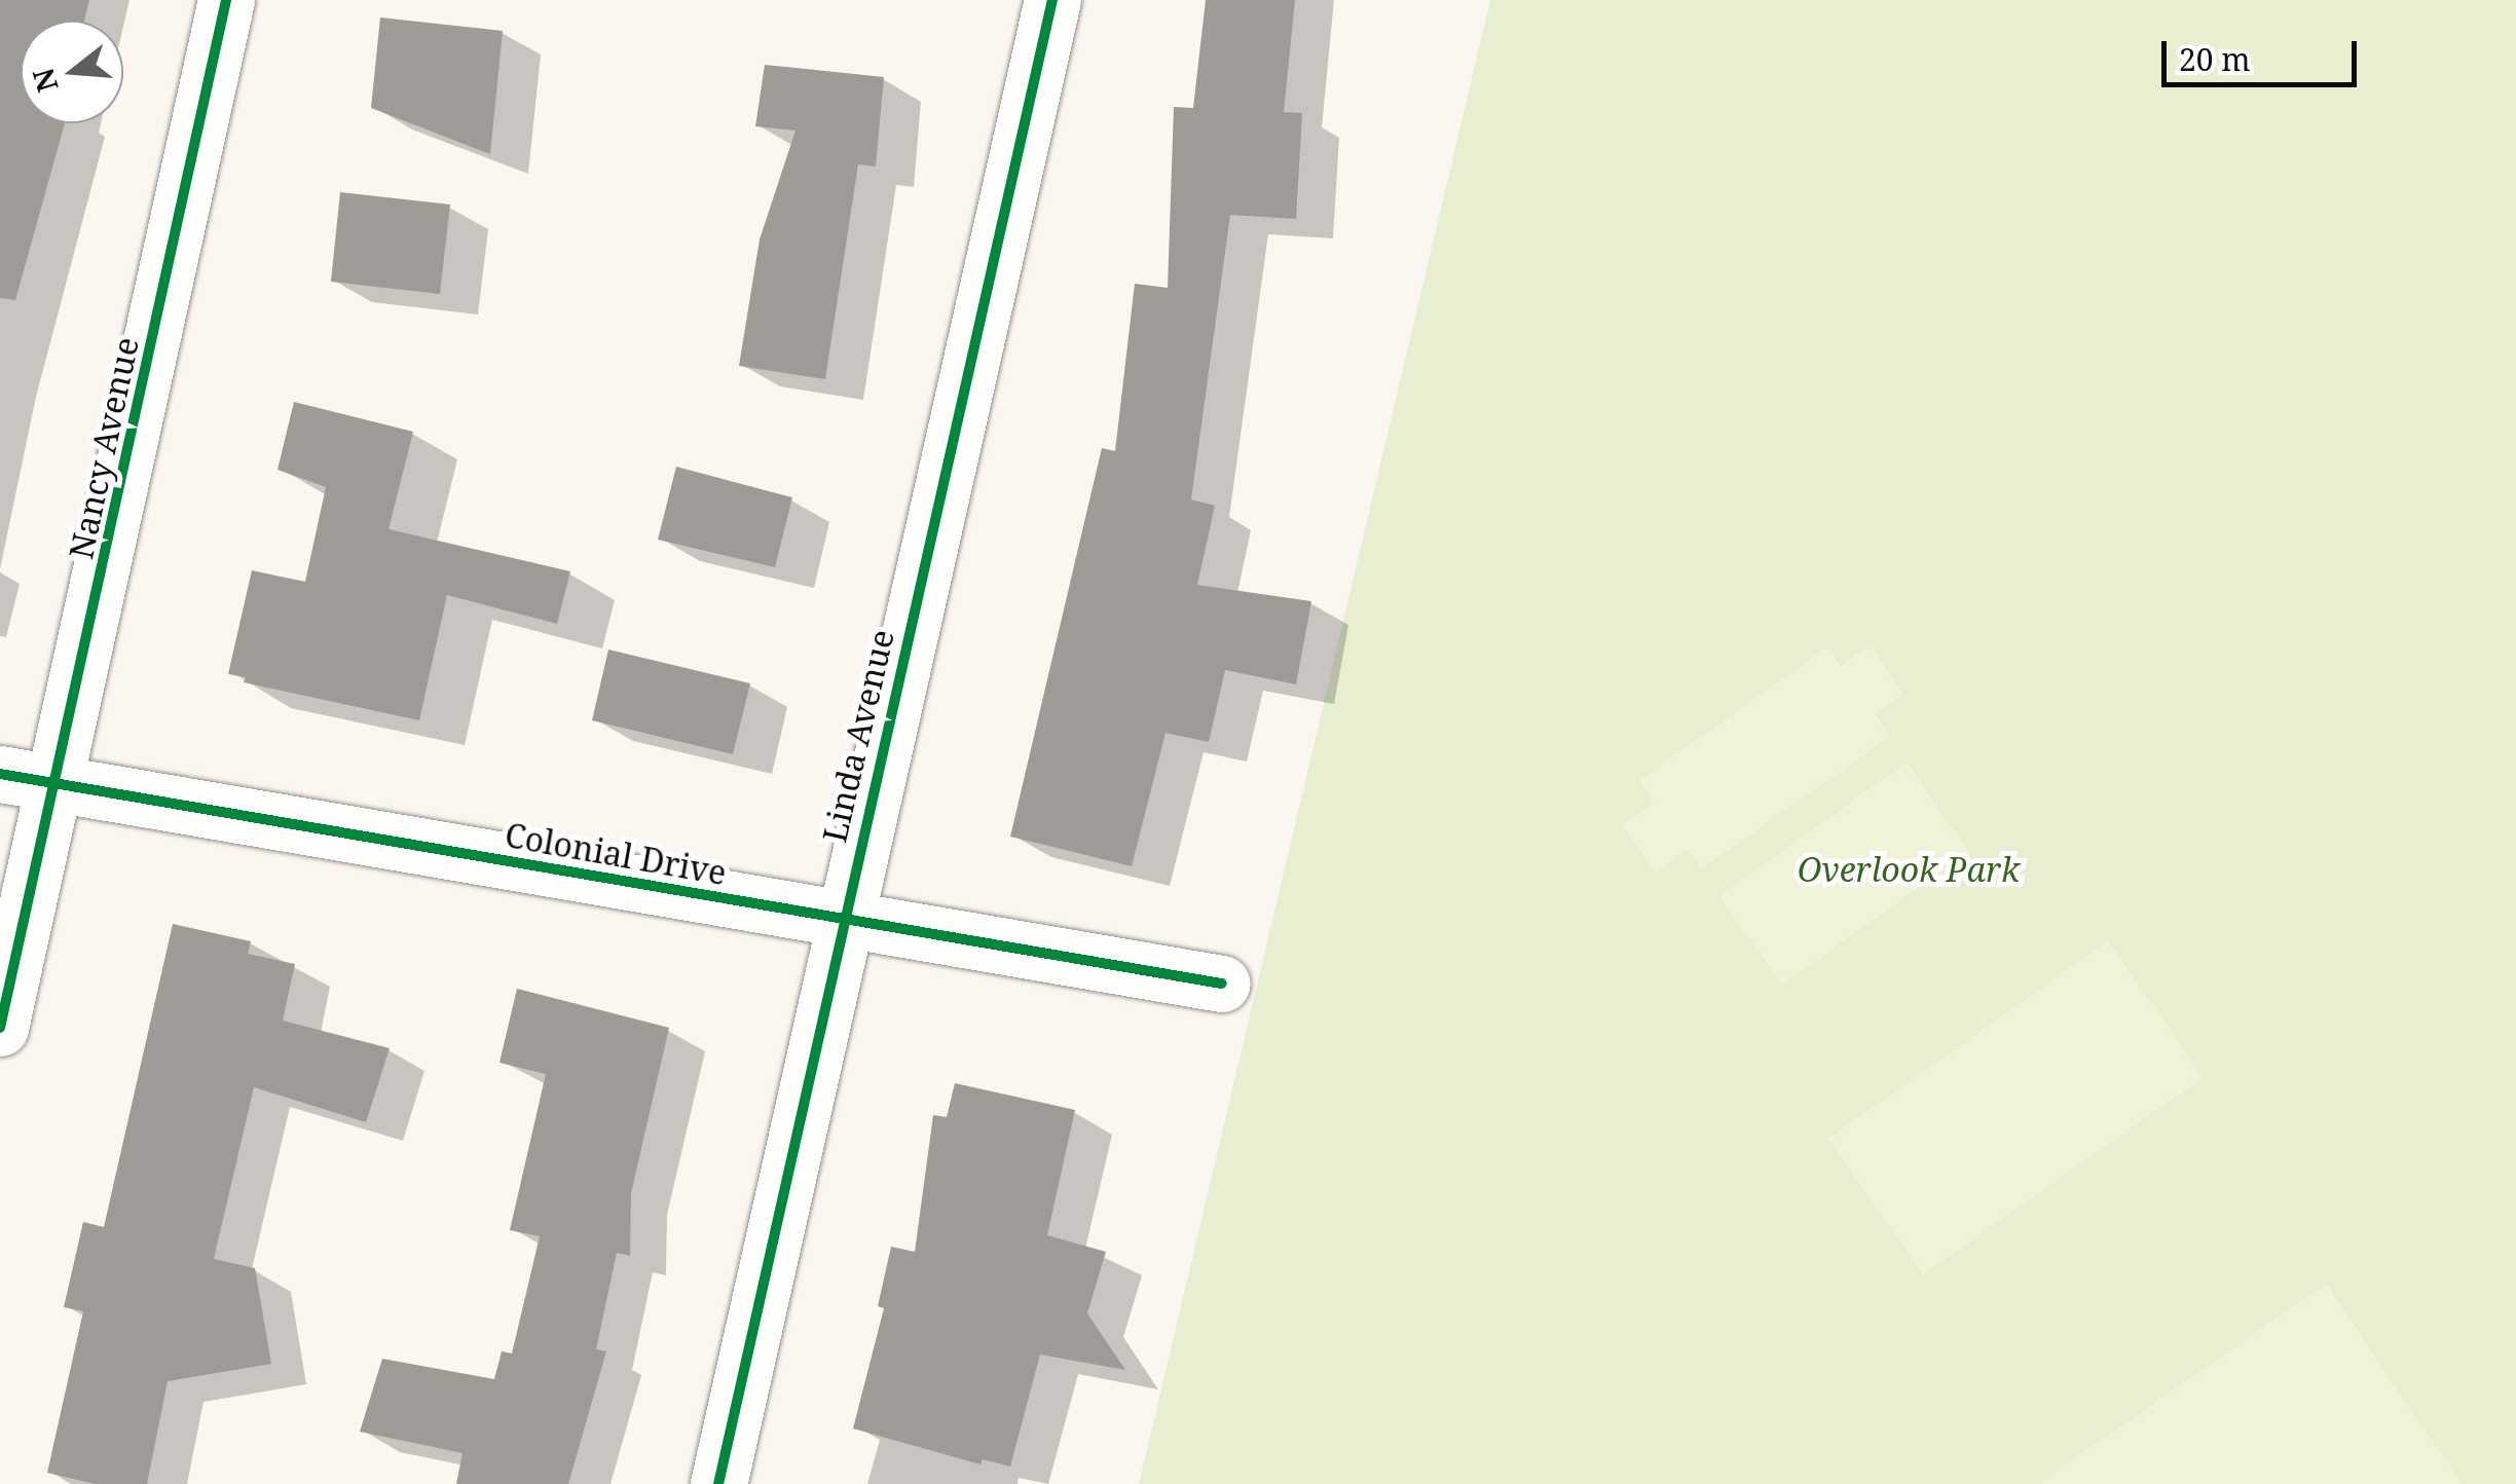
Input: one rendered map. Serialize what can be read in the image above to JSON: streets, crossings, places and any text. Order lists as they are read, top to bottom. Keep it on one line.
{"streets":{"street":["Nancy Avenue","Linda Avenue","Colonial Drive"]},"crossings":[["Nancy Avenue","Colonial Drive"],["Linda Avenue","Colonial Drive"]],"parks":["Overlook Park"],"scale_bar":"20 m","north":"left"}
